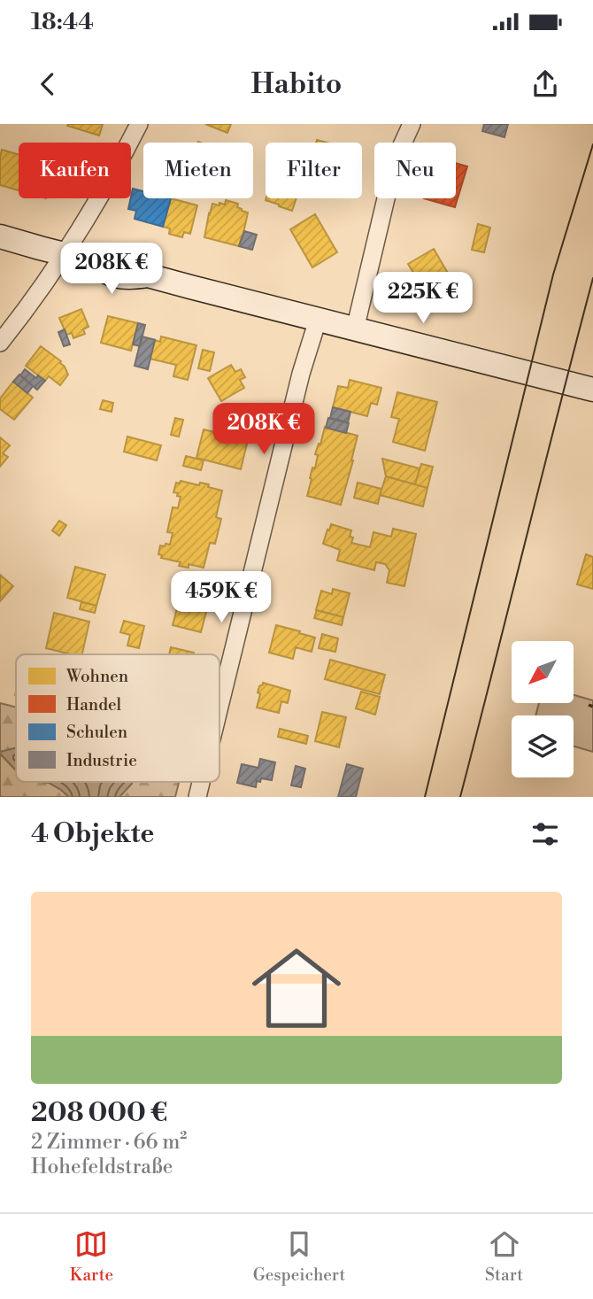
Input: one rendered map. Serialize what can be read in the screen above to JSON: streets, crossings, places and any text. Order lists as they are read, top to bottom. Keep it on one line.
{"legend":["Wohnen","Handel","Schulen","Industrie"],"north":"bottom left","page":{"status":"18:44","header":"Habito","chip":["Kaufen","Mieten","Filter","Neu"],"price":["208K €","225K €","208K €","459K €"],"heading":"4 Objekte","list":[{"name":"208 000 €","note":"2 Zimmer · 66 m² · Hohefeldstraße"}],"tabs":["Karte","Gespeichert","Start"]}}
